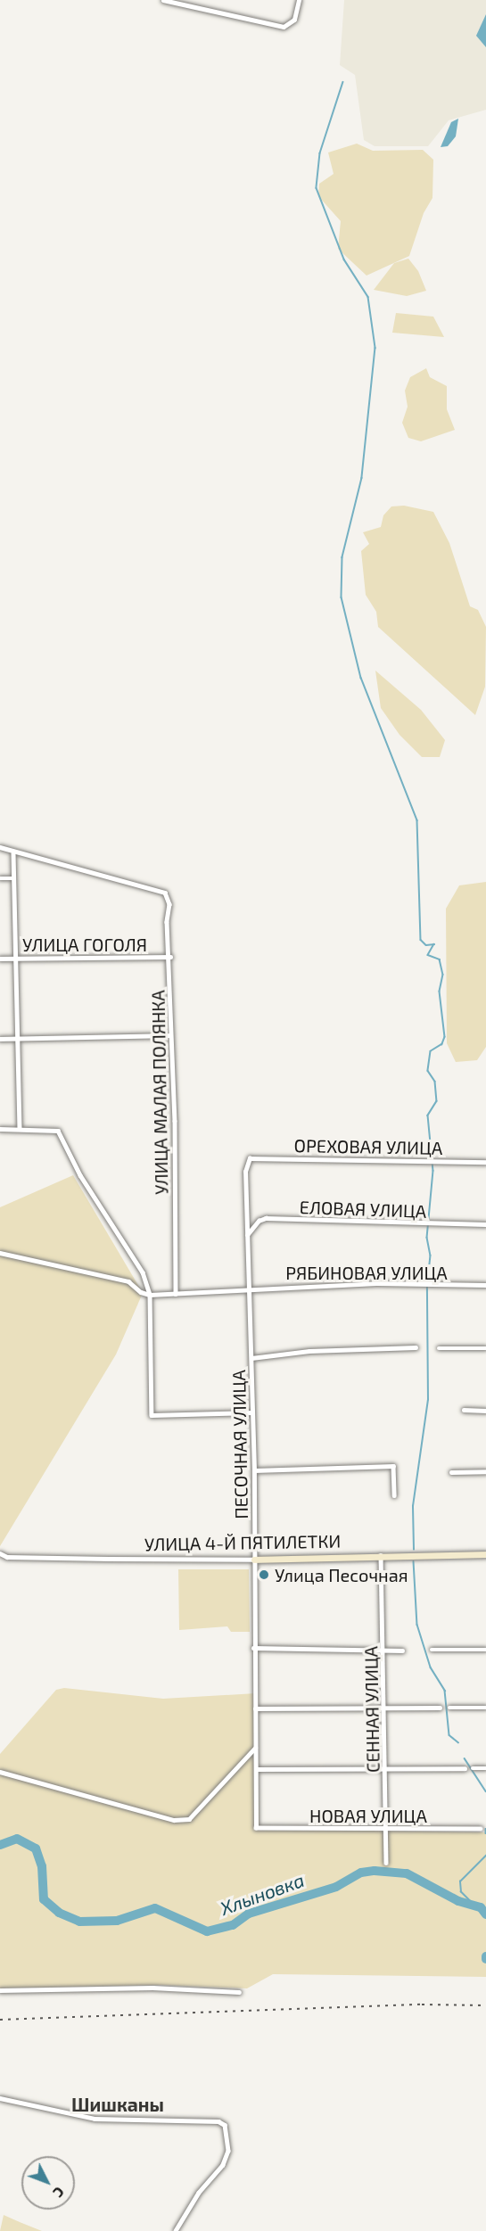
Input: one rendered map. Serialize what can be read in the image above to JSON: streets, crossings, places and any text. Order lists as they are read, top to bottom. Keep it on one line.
{"streets":{"street":["УЛИЦА ГОГОЛЯ","УЛИЦА МАЛАЯ ПОЛЯНКА","ОРЕХОВАЯ УЛИЦА","ЕЛОВАЯ УЛИЦА","РЯБИНОВАЯ УЛИЦА","ПЕСОЧНАЯ УЛИЦА","УЛИЦА 4-Й ПЯТИЛЕТКИ","СЕННАЯ УЛИЦА","НОВАЯ УЛИЦА"]},"crossings":[["УЛИЦА ГОГОЛЯ","УЛИЦА МАЛАЯ ПОЛЯНКА"],["УЛИЦА МАЛАЯ ПОЛЯНКА","РЯБИНОВАЯ УЛИЦА"],["ОРЕХОВАЯ УЛИЦА","ПЕСОЧНАЯ УЛИЦА"],["ЕЛОВАЯ УЛИЦА","ПЕСОЧНАЯ УЛИЦА"],["РЯБИНОВАЯ УЛИЦА","ПЕСОЧНАЯ УЛИЦА"],["ПЕСОЧНАЯ УЛИЦА","УЛИЦА 4-Й ПЯТИЛЕТКИ"],["ПЕСОЧНАЯ УЛИЦА","НОВАЯ УЛИЦА"],["УЛИЦА 4-Й ПЯТИЛЕТКИ","СЕННАЯ УЛИЦА"],["СЕННАЯ УЛИЦА","НОВАЯ УЛИЦА"]],"districts":["Шишканы"],"water":["Хлыновка"],"places":["Улица Песочная"],"north":"bottom right"}
